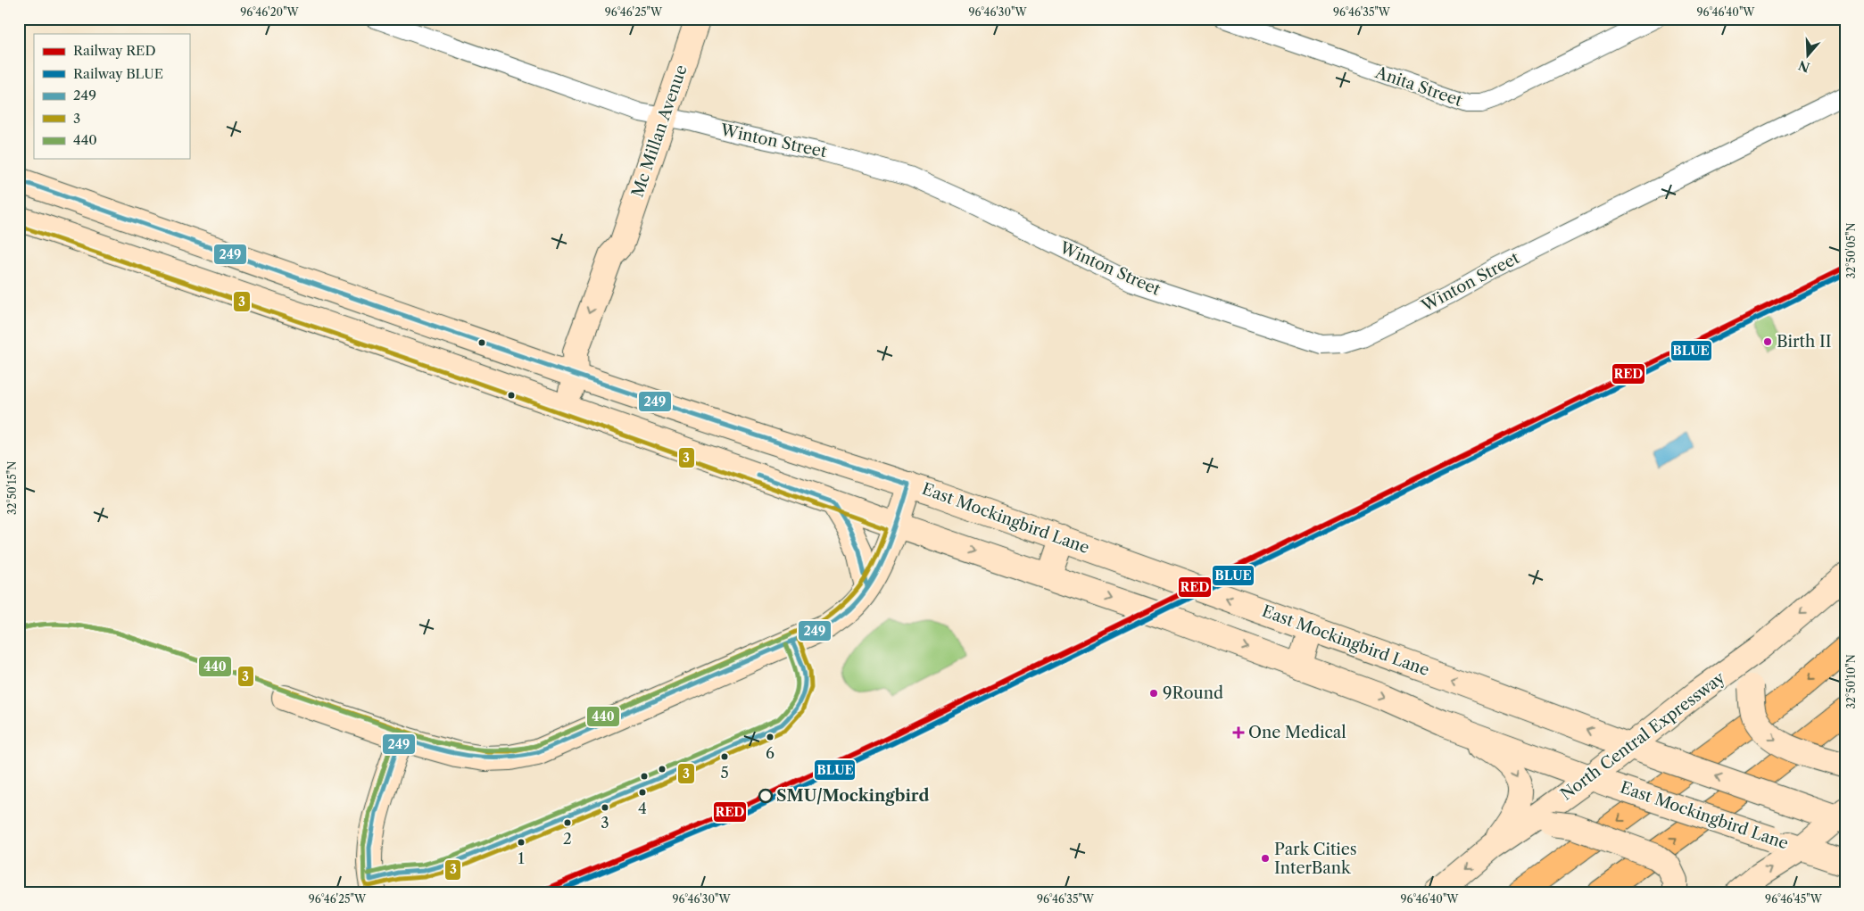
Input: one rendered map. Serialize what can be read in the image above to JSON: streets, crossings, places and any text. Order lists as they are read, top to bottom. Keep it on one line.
{"streets":{"main road":["Mc Millan Avenue","East Mockingbird Lane","North Central Expressway"],"street":["Anita Street","Winton Street"]},"crossings":[["Mc Millan Avenue","Winton Street"],["Mc Millan Avenue","East Mockingbird Lane"],["East Mockingbird Lane","North Central Expressway"]],"places":{"other":["Birth II","9Round","6","5","4","SMU/Mockingbird","3","2","1","Park Cities InterBank"],"health":["One Medical"]},"lines":["transit line 249","transit line 3","rail line RED","rail line BLUE","transit line 440"],"legend":["Railway RED","Railway BLUE","249","3","440"],"north":"bottom","coordinates":["96°46'20\"W","96°46'25\"W","96°46'30\"W","96°46'35\"W","96°46'40\"W","32°50'05\"N","32°50'15\"N","32°50'10\"N","96°46'45\"W"]}
